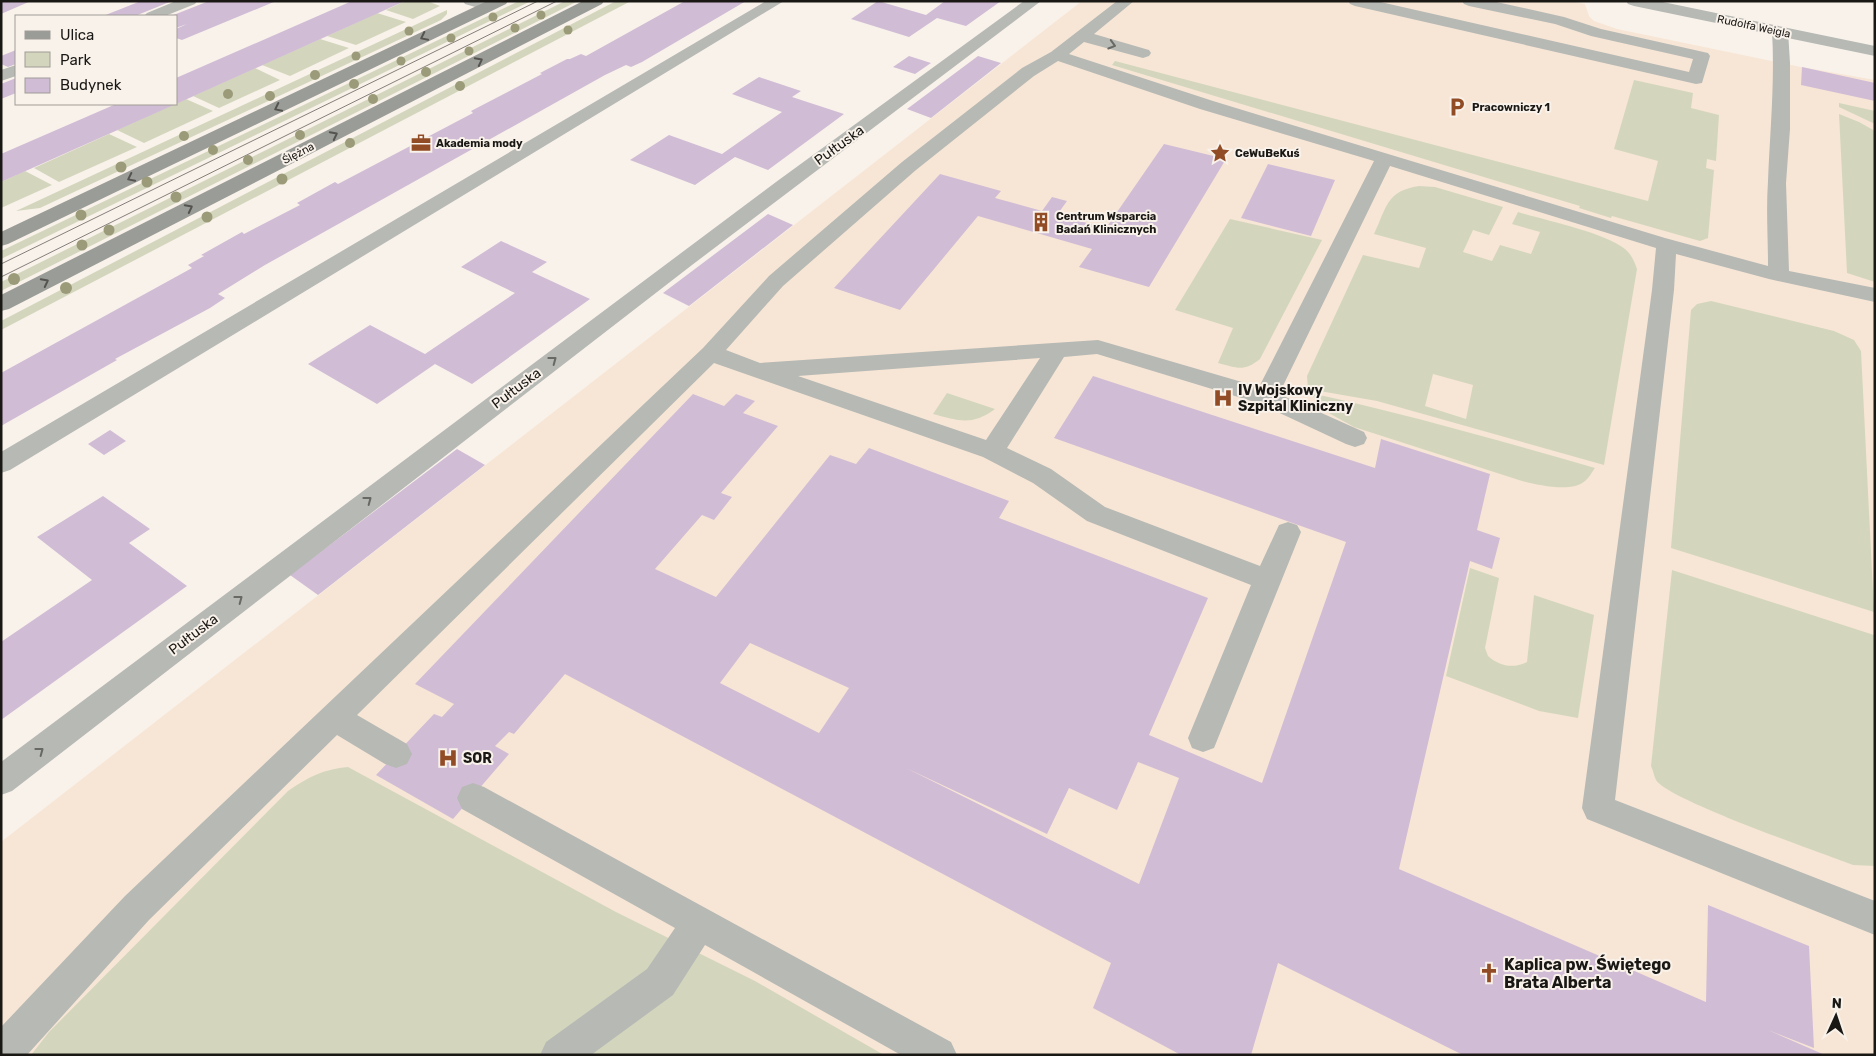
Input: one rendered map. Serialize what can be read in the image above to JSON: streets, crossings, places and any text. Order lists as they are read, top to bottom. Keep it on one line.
{"streets":{"main road":["Ślężna"],"street":["Rudolfa Weigla"],"lane":["Pułtuska"]},"places":{"parking":["Pracowniczy 1"],"office":["Akademia mody"],"place":["CeWuBeKuś"],"building":["Centrum Wsparcia Badań Klinicznych"],"hospital":["IV Wojskowy Szpital Kliniczny","SOR"],"church":["Kaplica pw. Świętego Brata Alberta"]},"legend":["Ulica","Park","Budynek"],"north":"top"}
